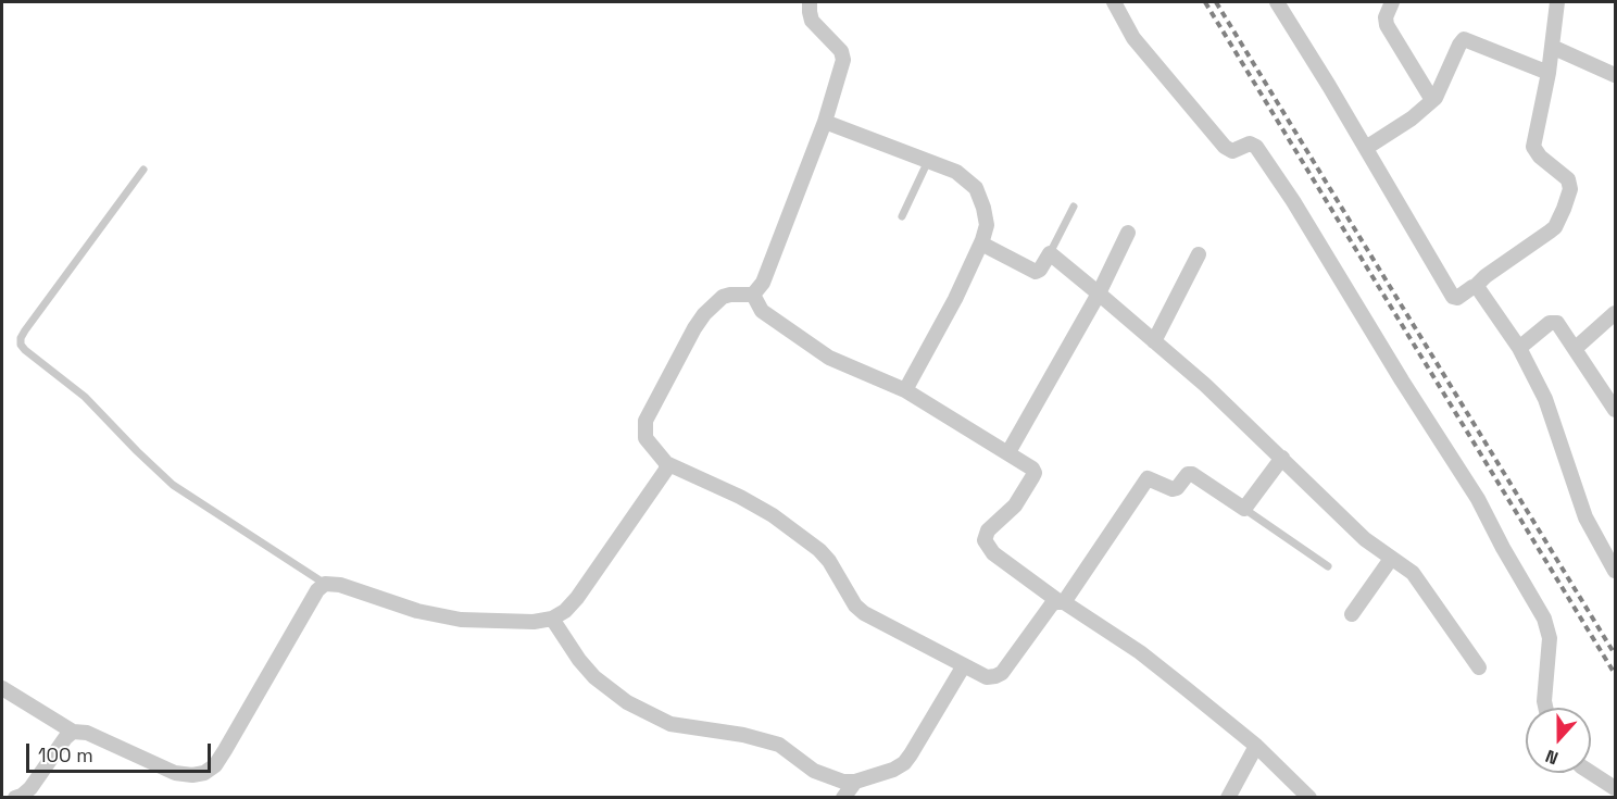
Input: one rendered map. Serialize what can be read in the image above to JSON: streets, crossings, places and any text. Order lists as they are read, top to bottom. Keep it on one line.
{"scale_bar":"100 m","north":"bottom"}
